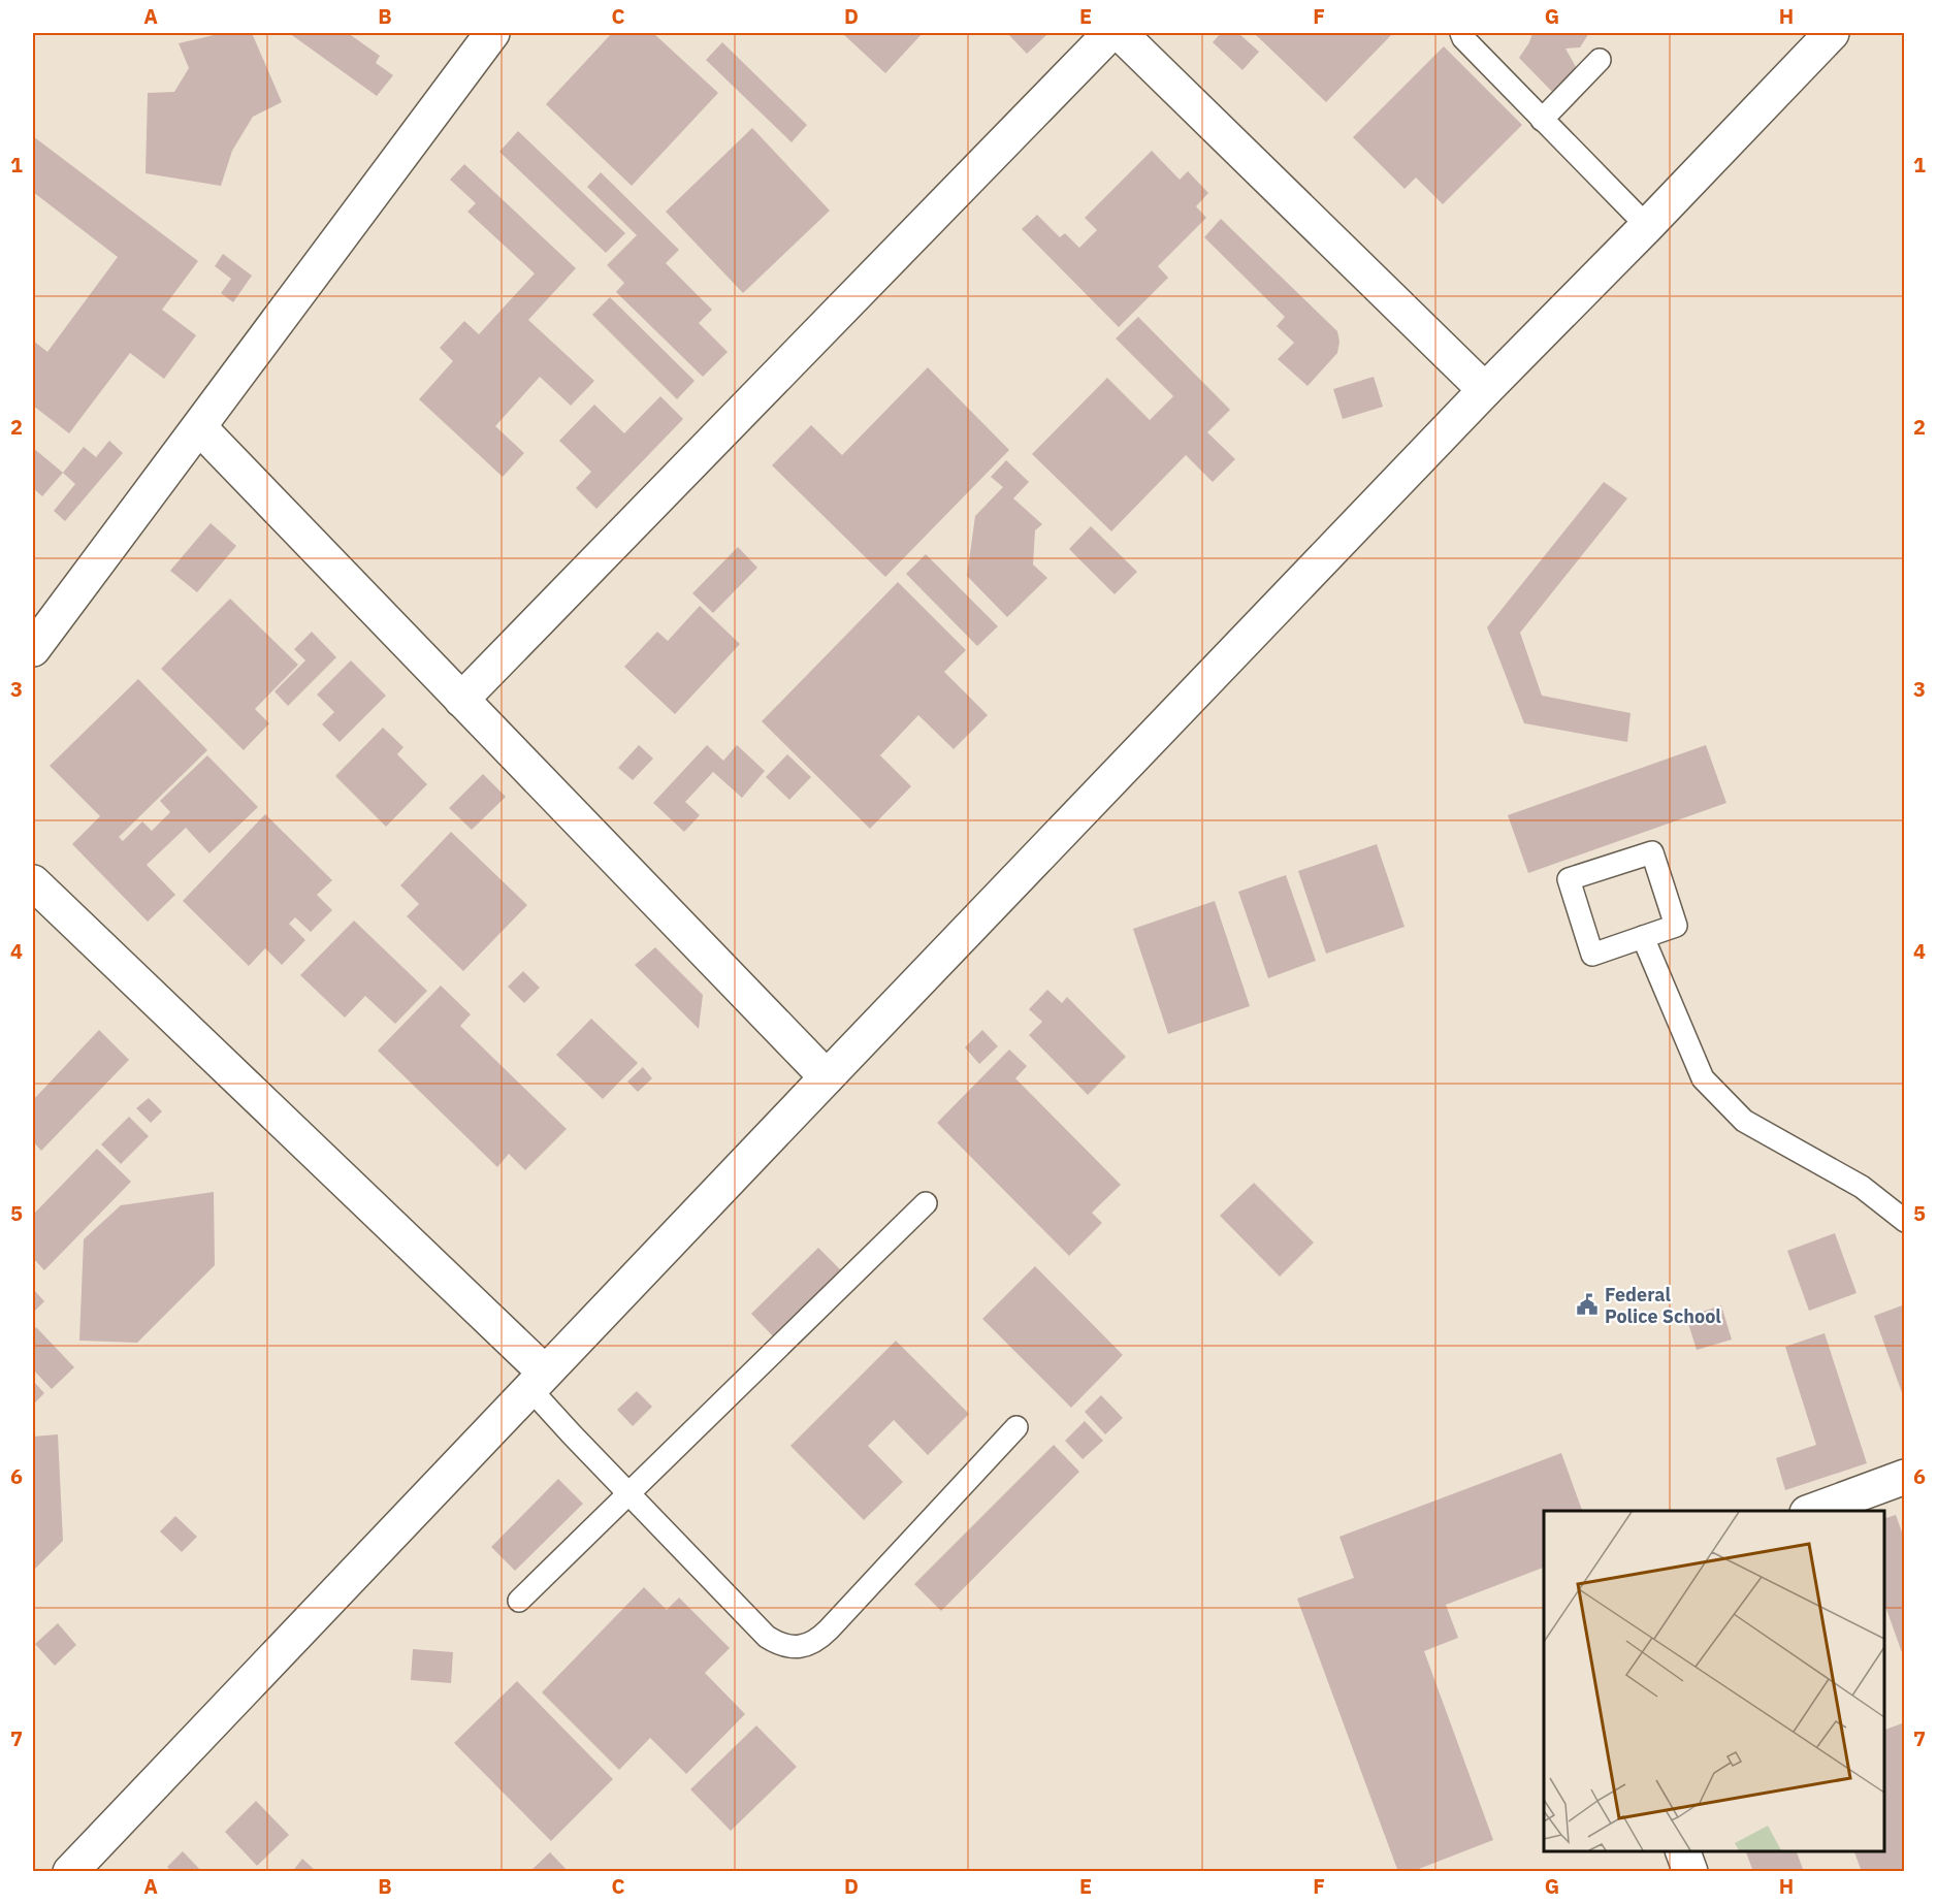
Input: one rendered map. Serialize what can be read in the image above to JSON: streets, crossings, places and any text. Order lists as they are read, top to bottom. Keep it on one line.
{"places":{"public building":["Federal Police School"]},"grid":{"columns":["A","B","C","D","E","F","G","H"],"rows":["1","2","3","4","5","6","7"]}}
